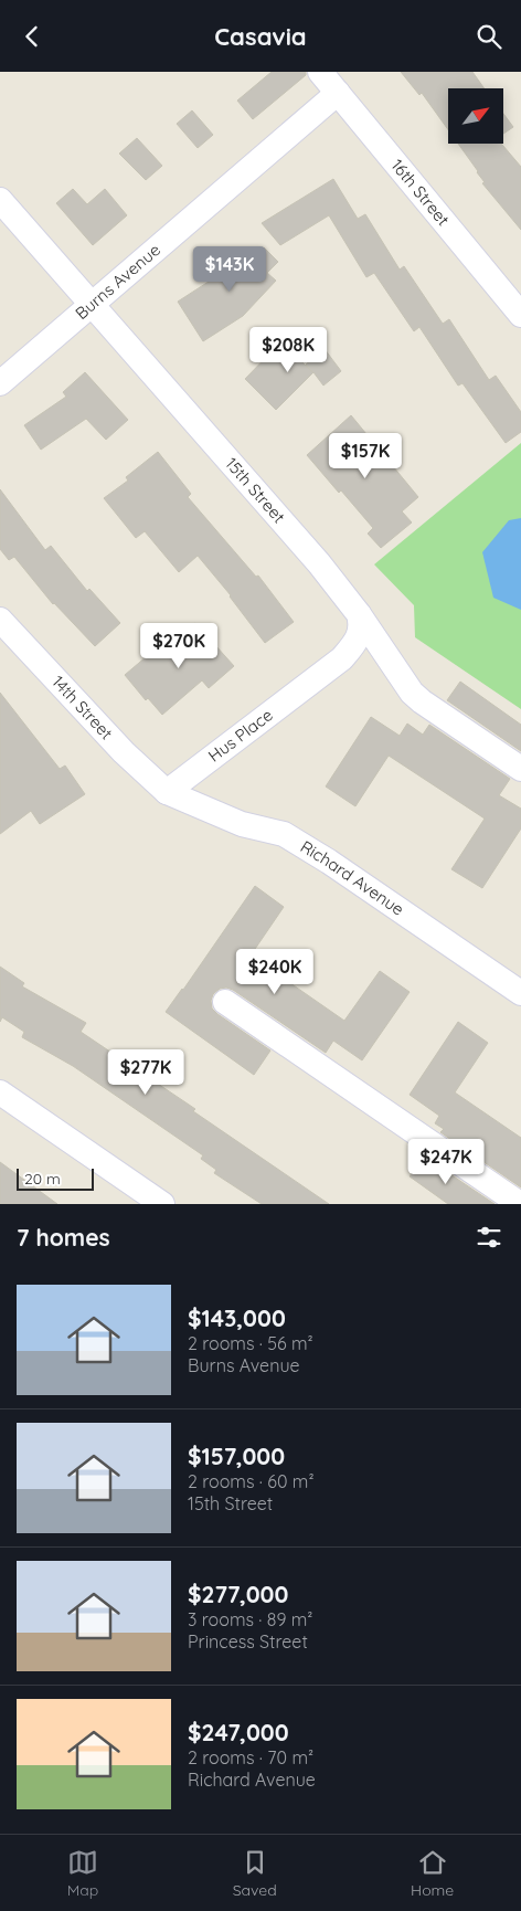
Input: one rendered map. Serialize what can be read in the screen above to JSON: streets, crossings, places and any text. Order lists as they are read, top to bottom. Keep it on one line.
{"streets":{"street":["16th Street","Burns Avenue","15th Street","14th Street","Hus Place","Richard Avenue"]},"crossings":[["16th Street","Burns Avenue"],["Burns Avenue","15th Street"],["15th Street","Hus Place"],["14th Street","Hus Place"],["14th Street","Richard Avenue"],["Hus Place","Richard Avenue"]],"scale_bar":"20 m","north":"top right","page":{"header":"Casavia","price":["$143K","$208K","$157K","$270K","$240K","$277K","$247K"],"scale":"20 m","heading":"7 homes","list":[{"name":"$143,000","note":"2 rooms · 56 m² · Burns Avenue"},{"name":"$157,000","note":"2 rooms · 60 m² · 15th Street"},{"name":"$277,000","note":"3 rooms · 89 m² · Princess Street"},{"name":"$247,000","note":"2 rooms · 70 m² · Richard Avenue"}],"tabs":["Map","Saved","Home"]}}
